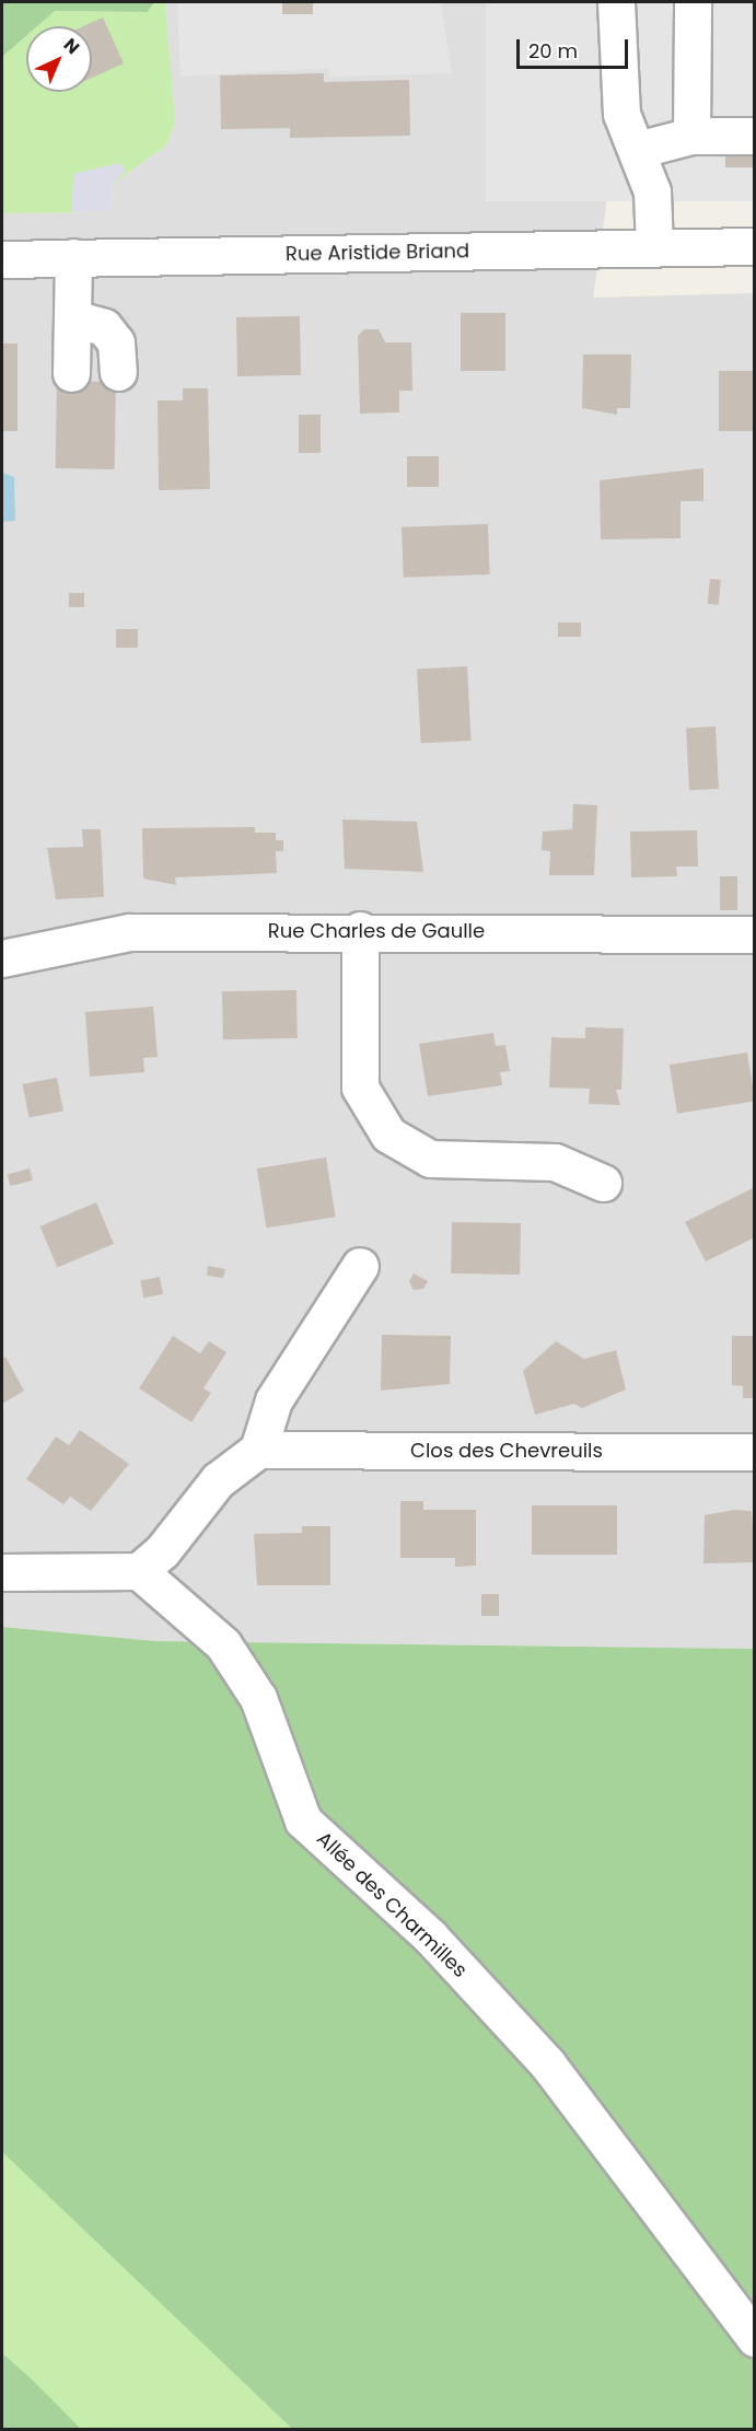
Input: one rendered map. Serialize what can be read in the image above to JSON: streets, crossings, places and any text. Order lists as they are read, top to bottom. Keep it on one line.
{"streets":{"street":["Rue Aristide Briand","Rue Charles de Gaulle","Clos des Chevreuils","Allée des Charmilles"]},"scale_bar":"20 m","north":"top right"}
